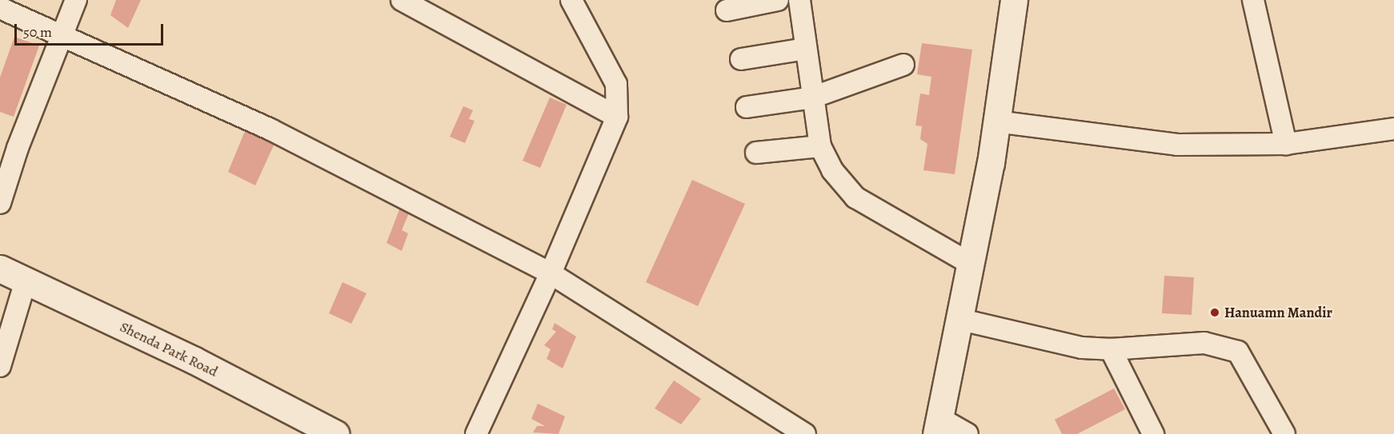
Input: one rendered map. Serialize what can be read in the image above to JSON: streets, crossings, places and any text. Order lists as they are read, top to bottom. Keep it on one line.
{"streets":{"street":["Shenda Park Road"]},"places":["Hanuamn Mandir"],"scale_bar":"50 m"}
